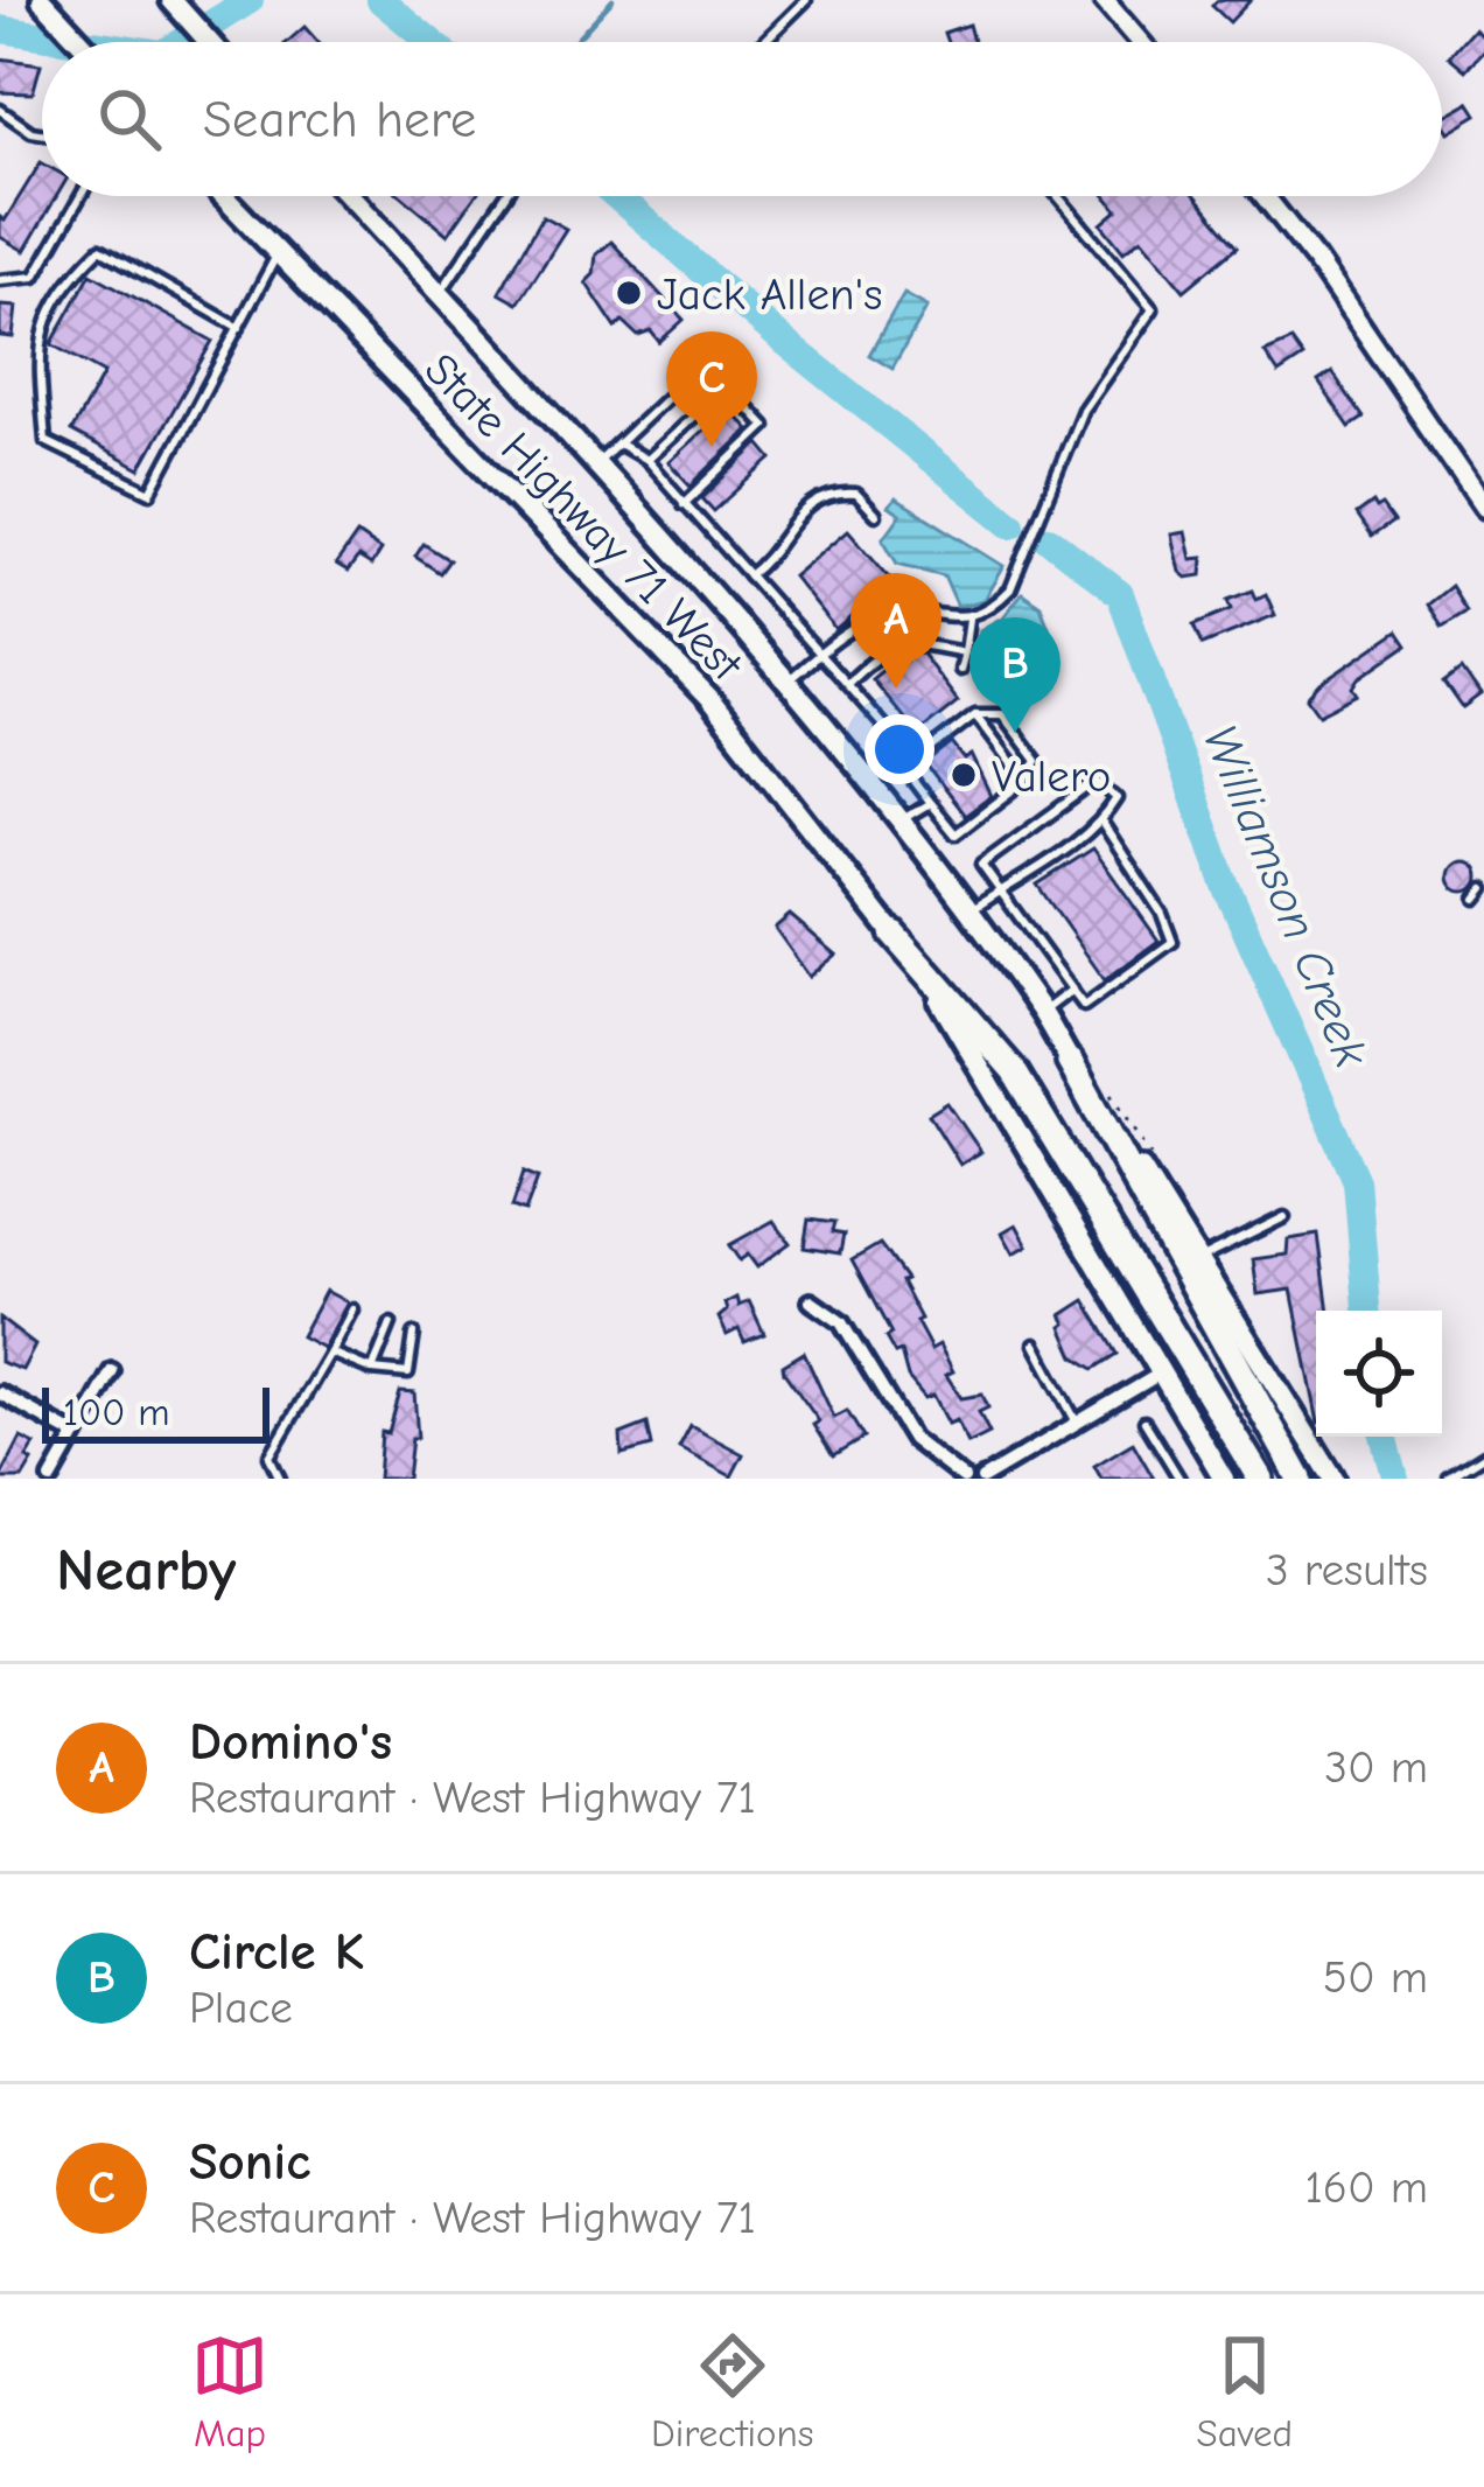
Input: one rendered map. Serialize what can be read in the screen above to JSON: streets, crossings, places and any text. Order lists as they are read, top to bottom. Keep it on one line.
{"streets":{"main road":["State Highway 71 West"]},"water":["Williamson Creek"],"places":["Jack Allen's","Valero"],"scale_bar":"100 m","page":{"search":"Search here","pins":["C","A","B"],"scale":"100 m","heading":["Nearby","3 results"],"list":[{"mark":"A","name":"Domino's","note":"Restaurant · West Highway 71","value":"30 m"},{"mark":"B","name":"Circle K","note":"Place","value":"50 m"},{"mark":"C","name":"Sonic","note":"Restaurant · West Highway 71","value":"160 m"}],"nav":["Map","Directions","Saved"]}}
